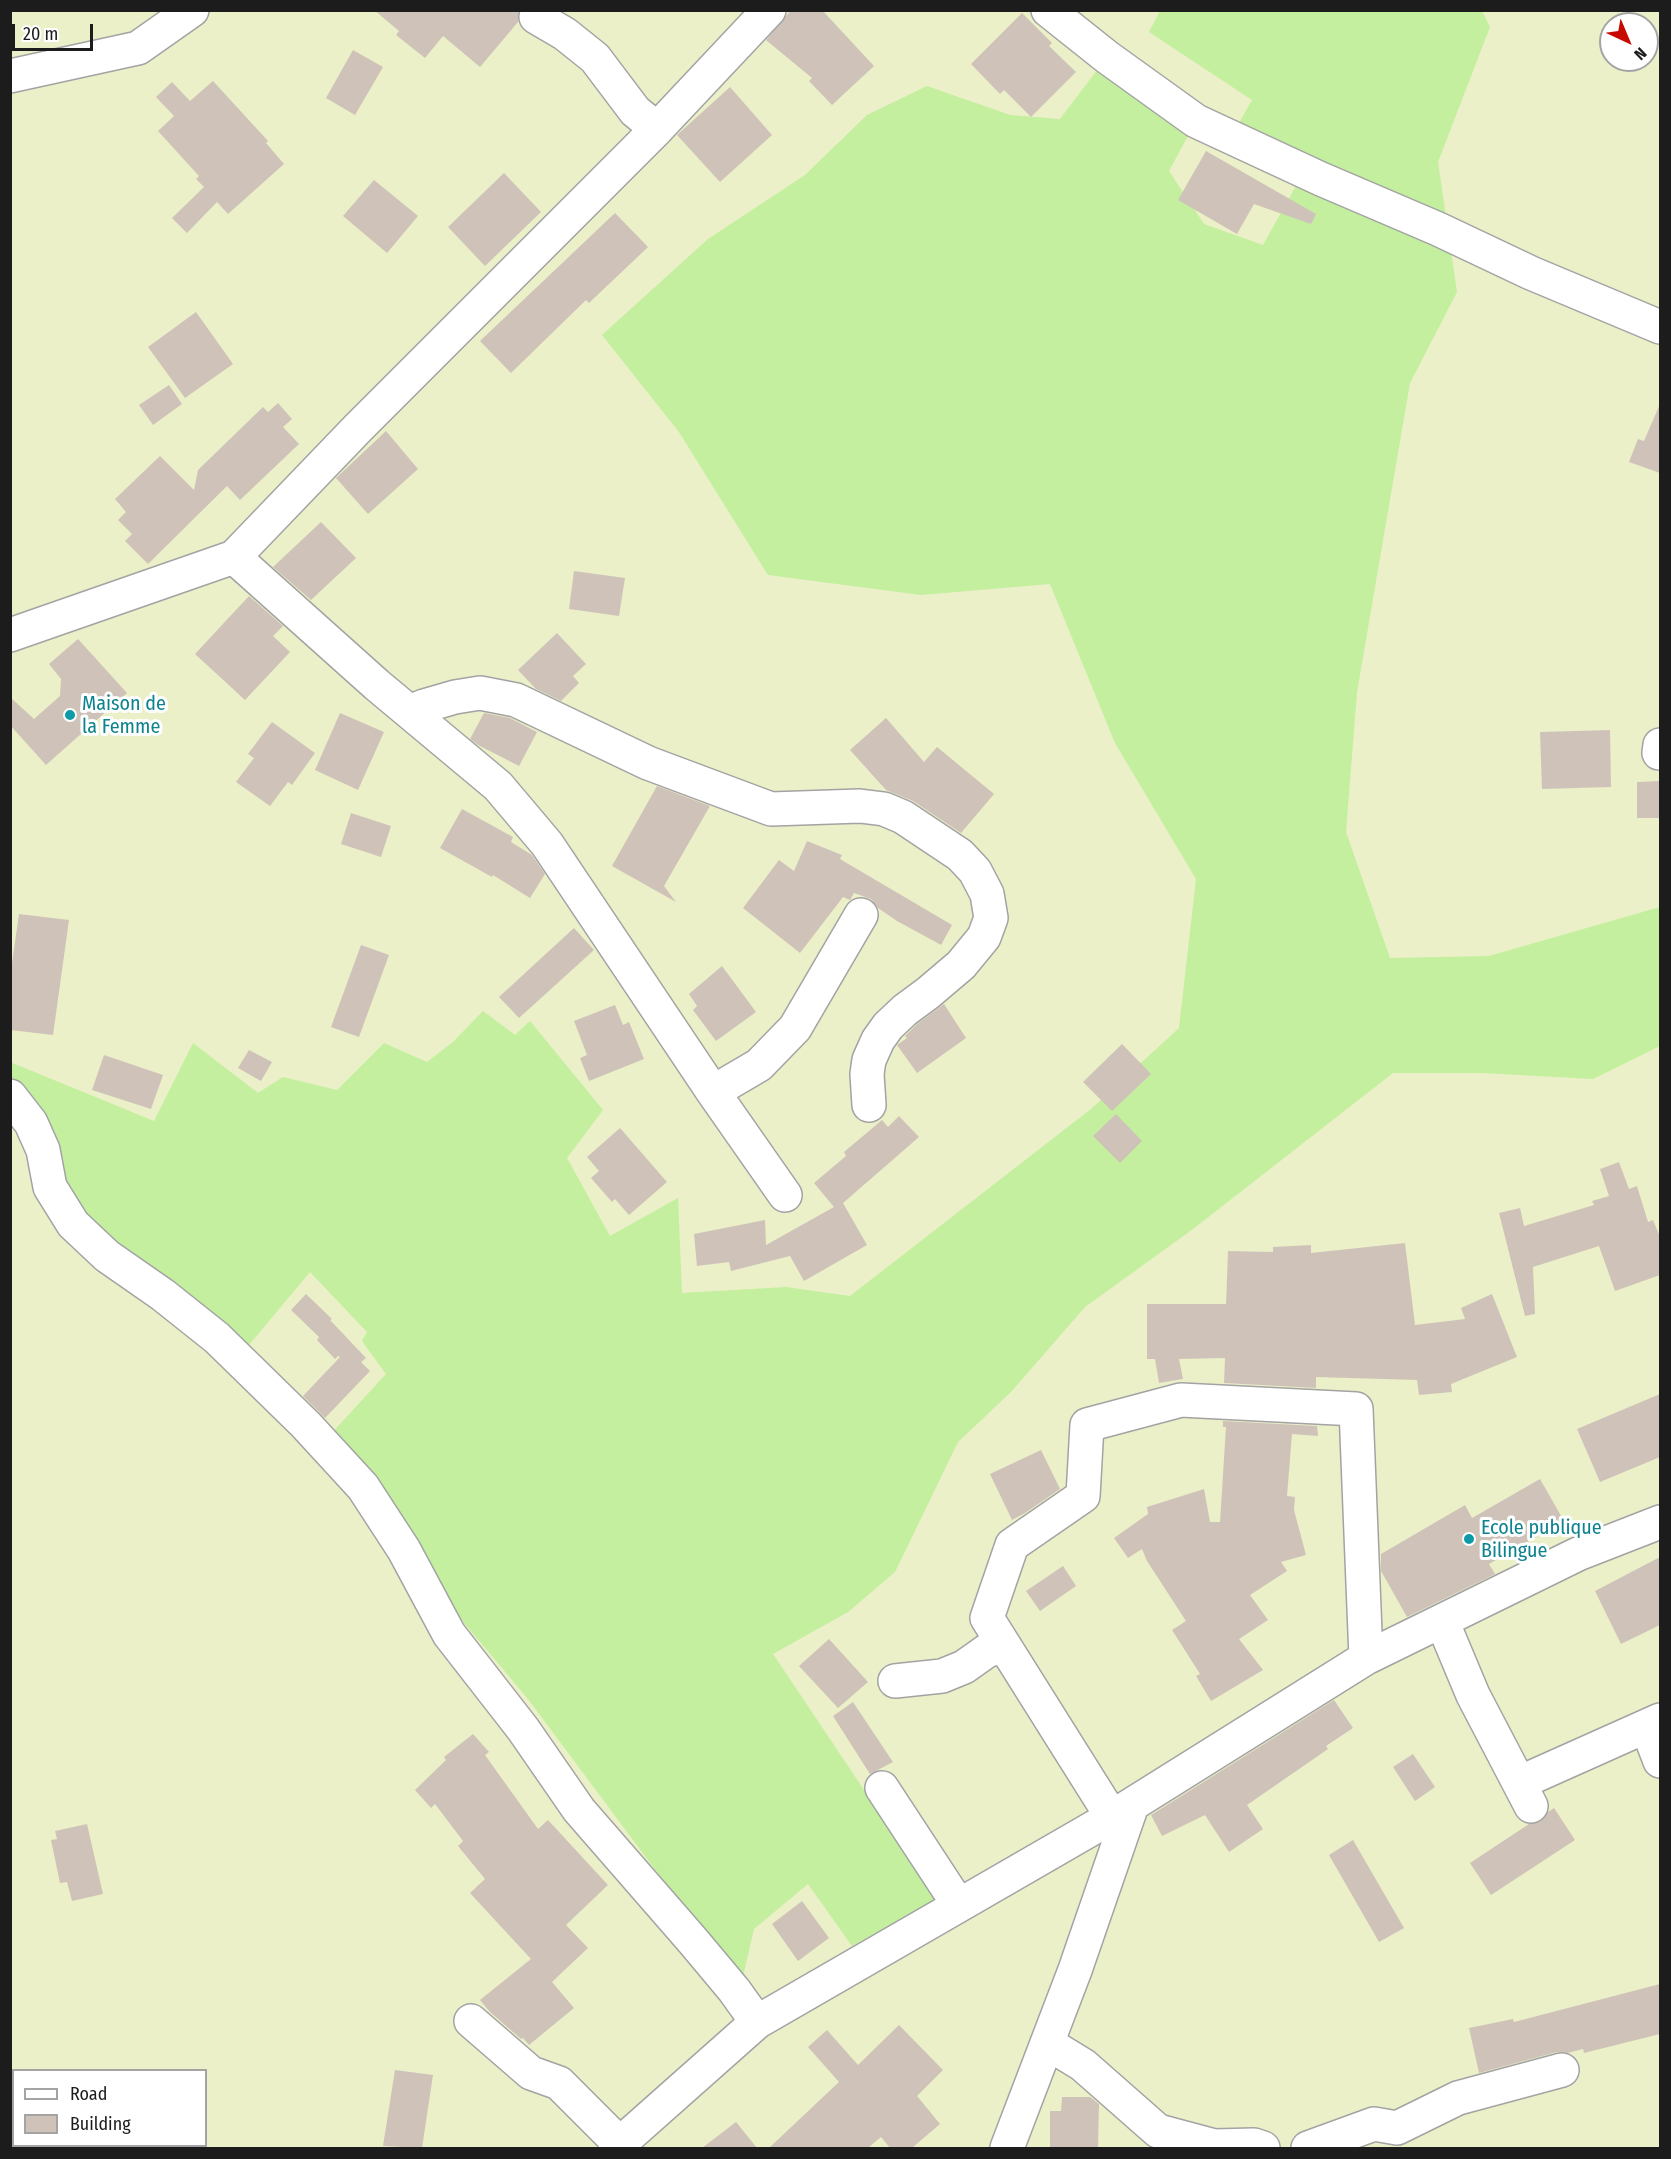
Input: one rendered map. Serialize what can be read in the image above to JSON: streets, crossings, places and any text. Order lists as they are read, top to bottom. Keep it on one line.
{"places":["Maison de la Femme","Ecole publique Bilingue"],"legend":["Road","Building"],"scale_bar":"20 m","north":"bottom right"}
